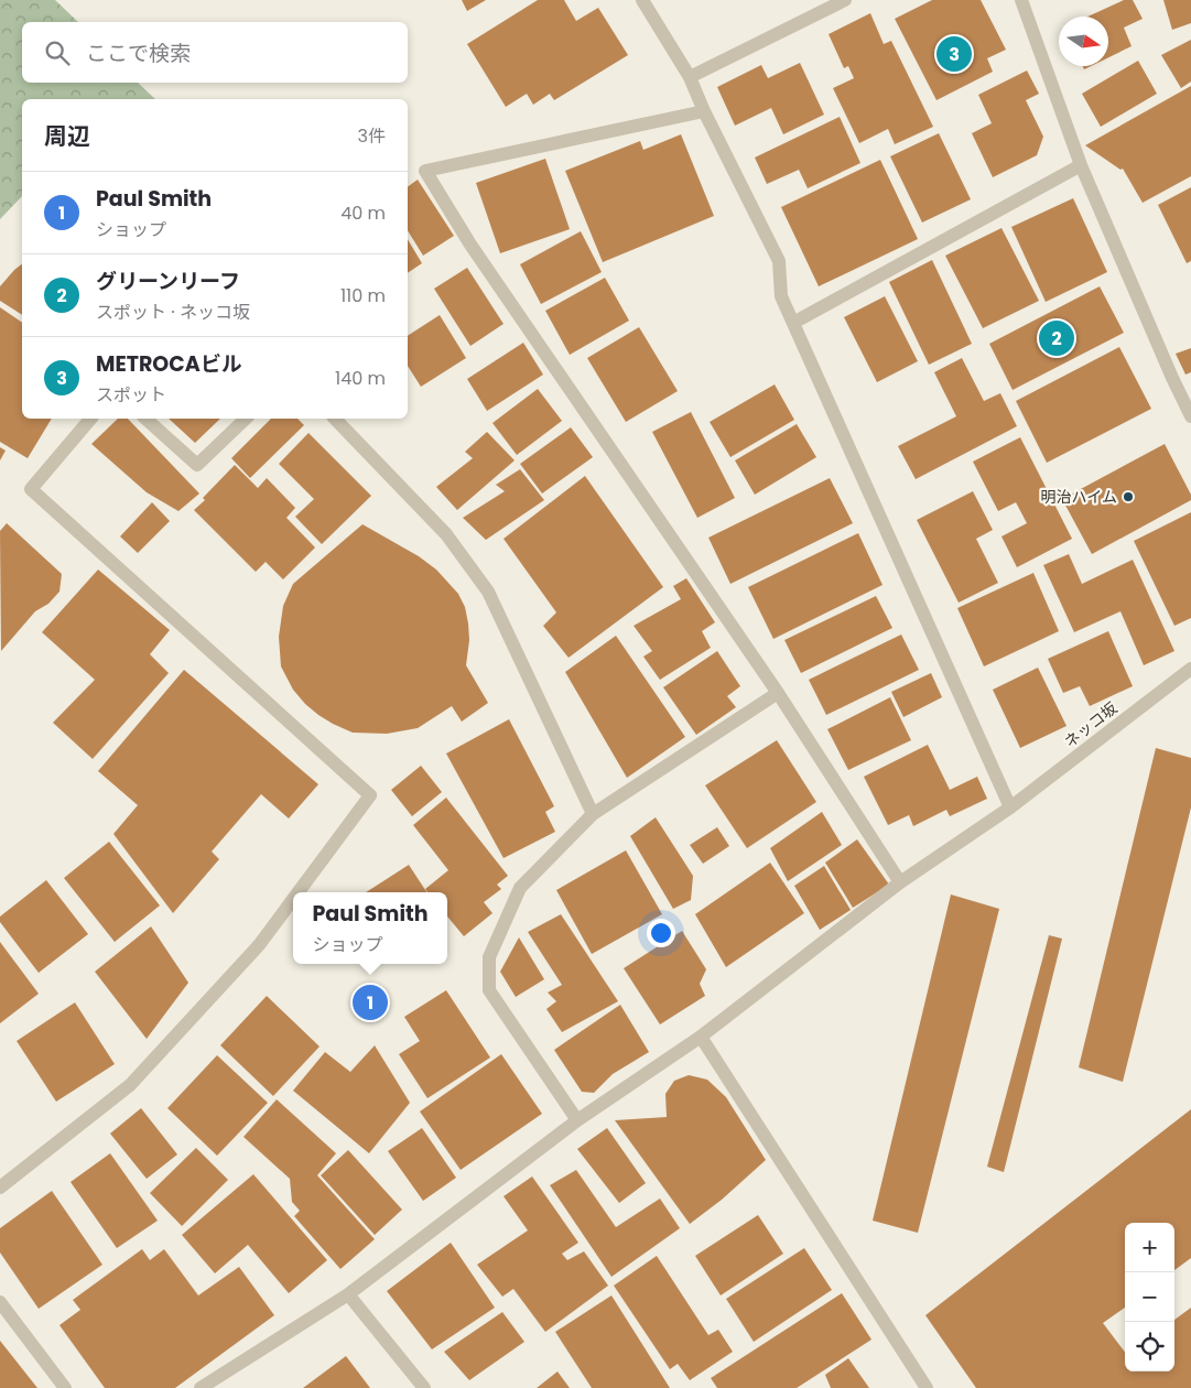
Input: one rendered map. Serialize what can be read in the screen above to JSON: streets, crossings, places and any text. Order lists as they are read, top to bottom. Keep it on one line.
{"streets":{"street":["ネッコ坂"]},"places":["明治ハイム"],"north":"right","page":{"search":"ここで検索","pins":["3","2","1"],"heading":["周辺","3件"],"list":[{"mark":"1","name":"Paul Smith","note":"ショップ","value":"40 m"},{"mark":"2","name":"グリーンリーフ","note":"スポット · ネッコ坂","value":"110 m"},{"mark":"3","name":"METROCAビル","note":"スポット","value":"140 m"}],"popup":["Paul Smith","ショップ"],"map_buttons":["+","−"]}}
